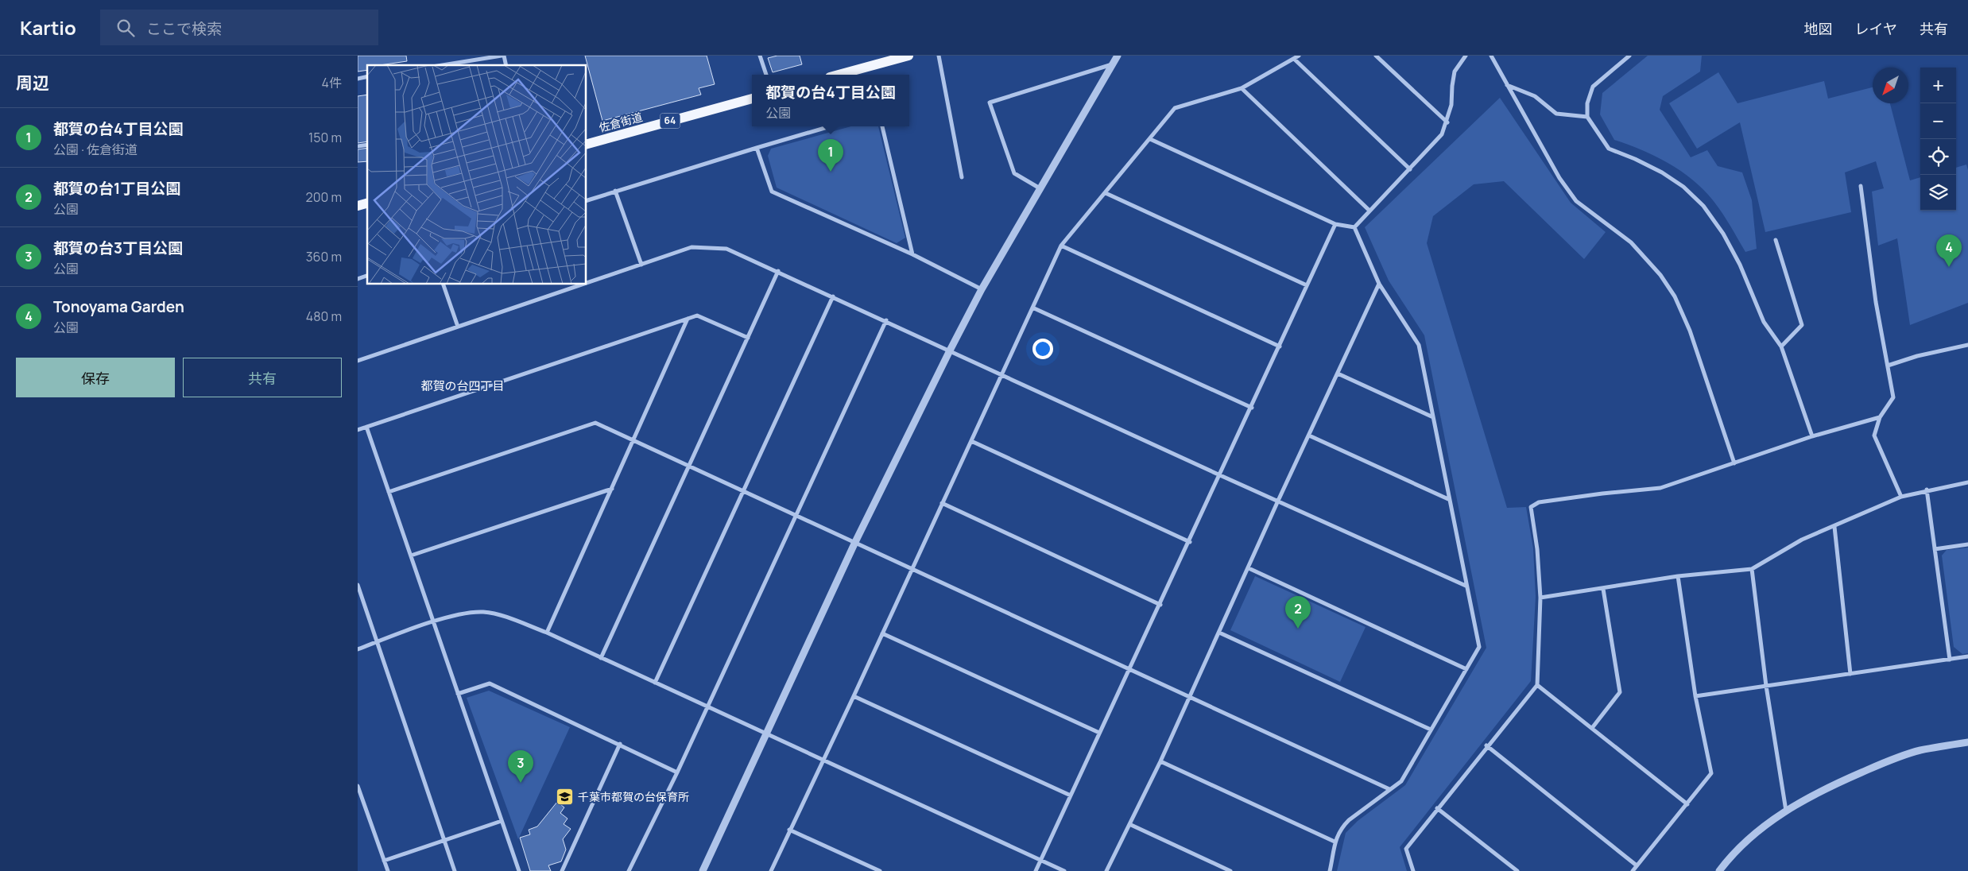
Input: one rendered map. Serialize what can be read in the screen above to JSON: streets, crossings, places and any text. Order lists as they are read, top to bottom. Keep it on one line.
{"streets":{"main road":["64","佐倉街道"]},"districts":["都賀の台四丁目"],"places":{"school or university":["千葉市都賀の台保育所"]},"north":"bottom left","page":{"header":"Kartio","search":"ここで検索","nav":["地図","レイヤ","共有"],"heading":["周辺","4件"],"map_buttons":["+","−"],"popup":["都賀の台4丁目公園","公園"],"list":[{"mark":"1","name":"都賀の台4丁目公園","note":"公園 · 佐倉街道","value":"150 m"},{"mark":"2","name":"都賀の台1丁目公園","note":"公園","value":"200 m"},{"mark":"3","name":"都賀の台3丁目公園","note":"公園","value":"360 m"},{"mark":"4","name":"Tonoyama Garden","note":"公園","value":"480 m"}],"pins":["1","4","2","3"],"buttons":["保存","共有"]}}
